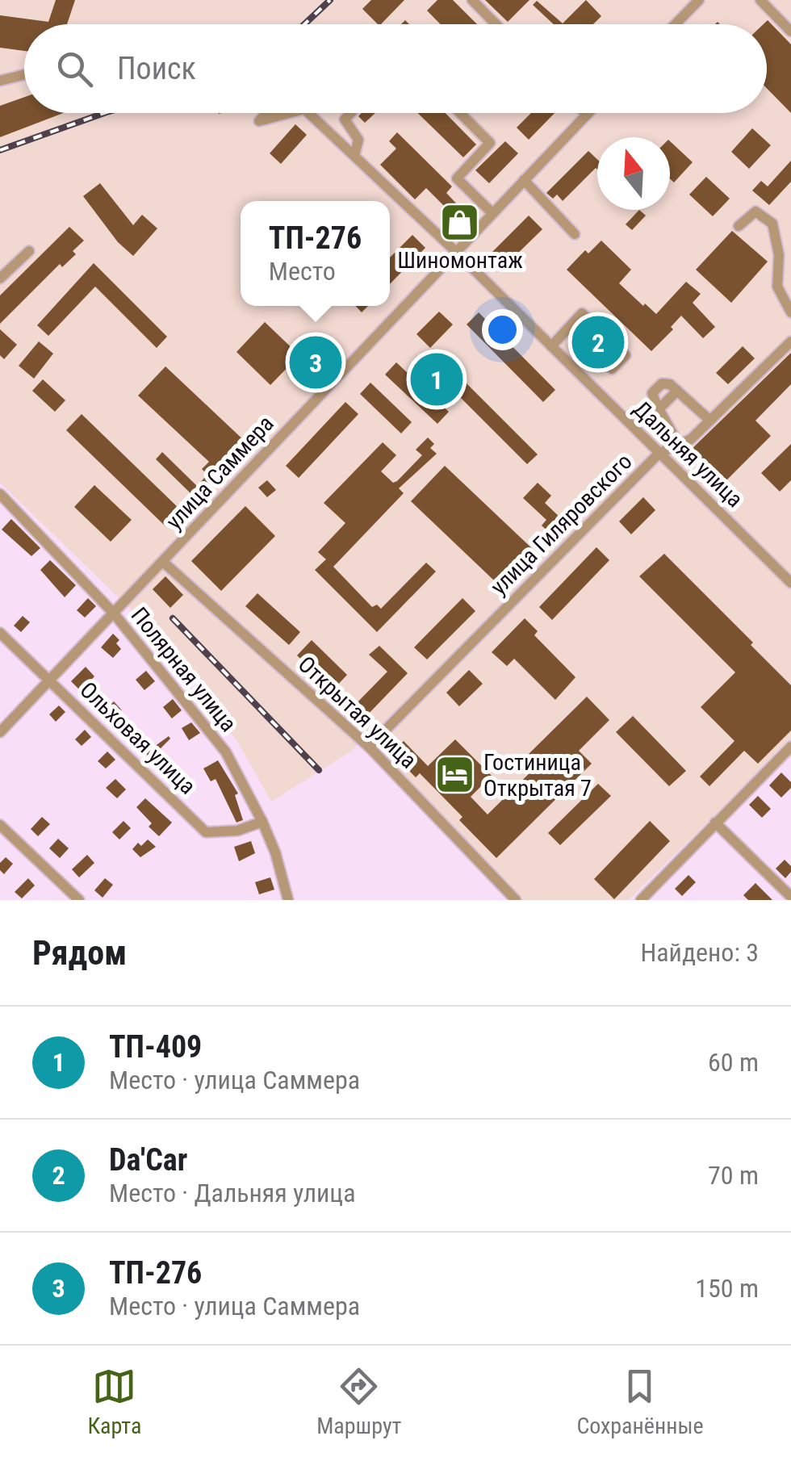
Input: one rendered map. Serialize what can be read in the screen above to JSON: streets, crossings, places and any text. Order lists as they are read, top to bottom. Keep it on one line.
{"streets":{"street":["Дальняя улица","улица Саммера","улица Гиляровского","Полярная улица","Открытая улица","Ольховая улица"]},"crossings":[["Дальняя улица","улица Саммера"],["Дальняя улица","улица Гиляровского"],["улица Саммера","Полярная улица"],["улица Саммера","Открытая улица"],["улица Саммера","Ольховая улица"],["улица Гиляровского","Открытая улица"],["Полярная улица","Ольховая улица"]],"places":{"shop":["Шиномонтаж"],"hotel":["Гостиница Открытая 7"]},"north":"top","page":{"search":"Поиск","popup":["ТП-276","Место"],"pins":["2","3","1"],"heading":["Рядом","Найдено: 3"],"list":[{"mark":"1","name":"ТП-409","note":"Место · улица Саммера","value":"60 m"},{"mark":"2","name":"Da'Car","note":"Место · Дальняя улица","value":"70 m"},{"mark":"3","name":"ТП-276","note":"Место · улица Саммера","value":"150 m"}],"nav":["Карта","Маршрут","Сохранённые"]}}
